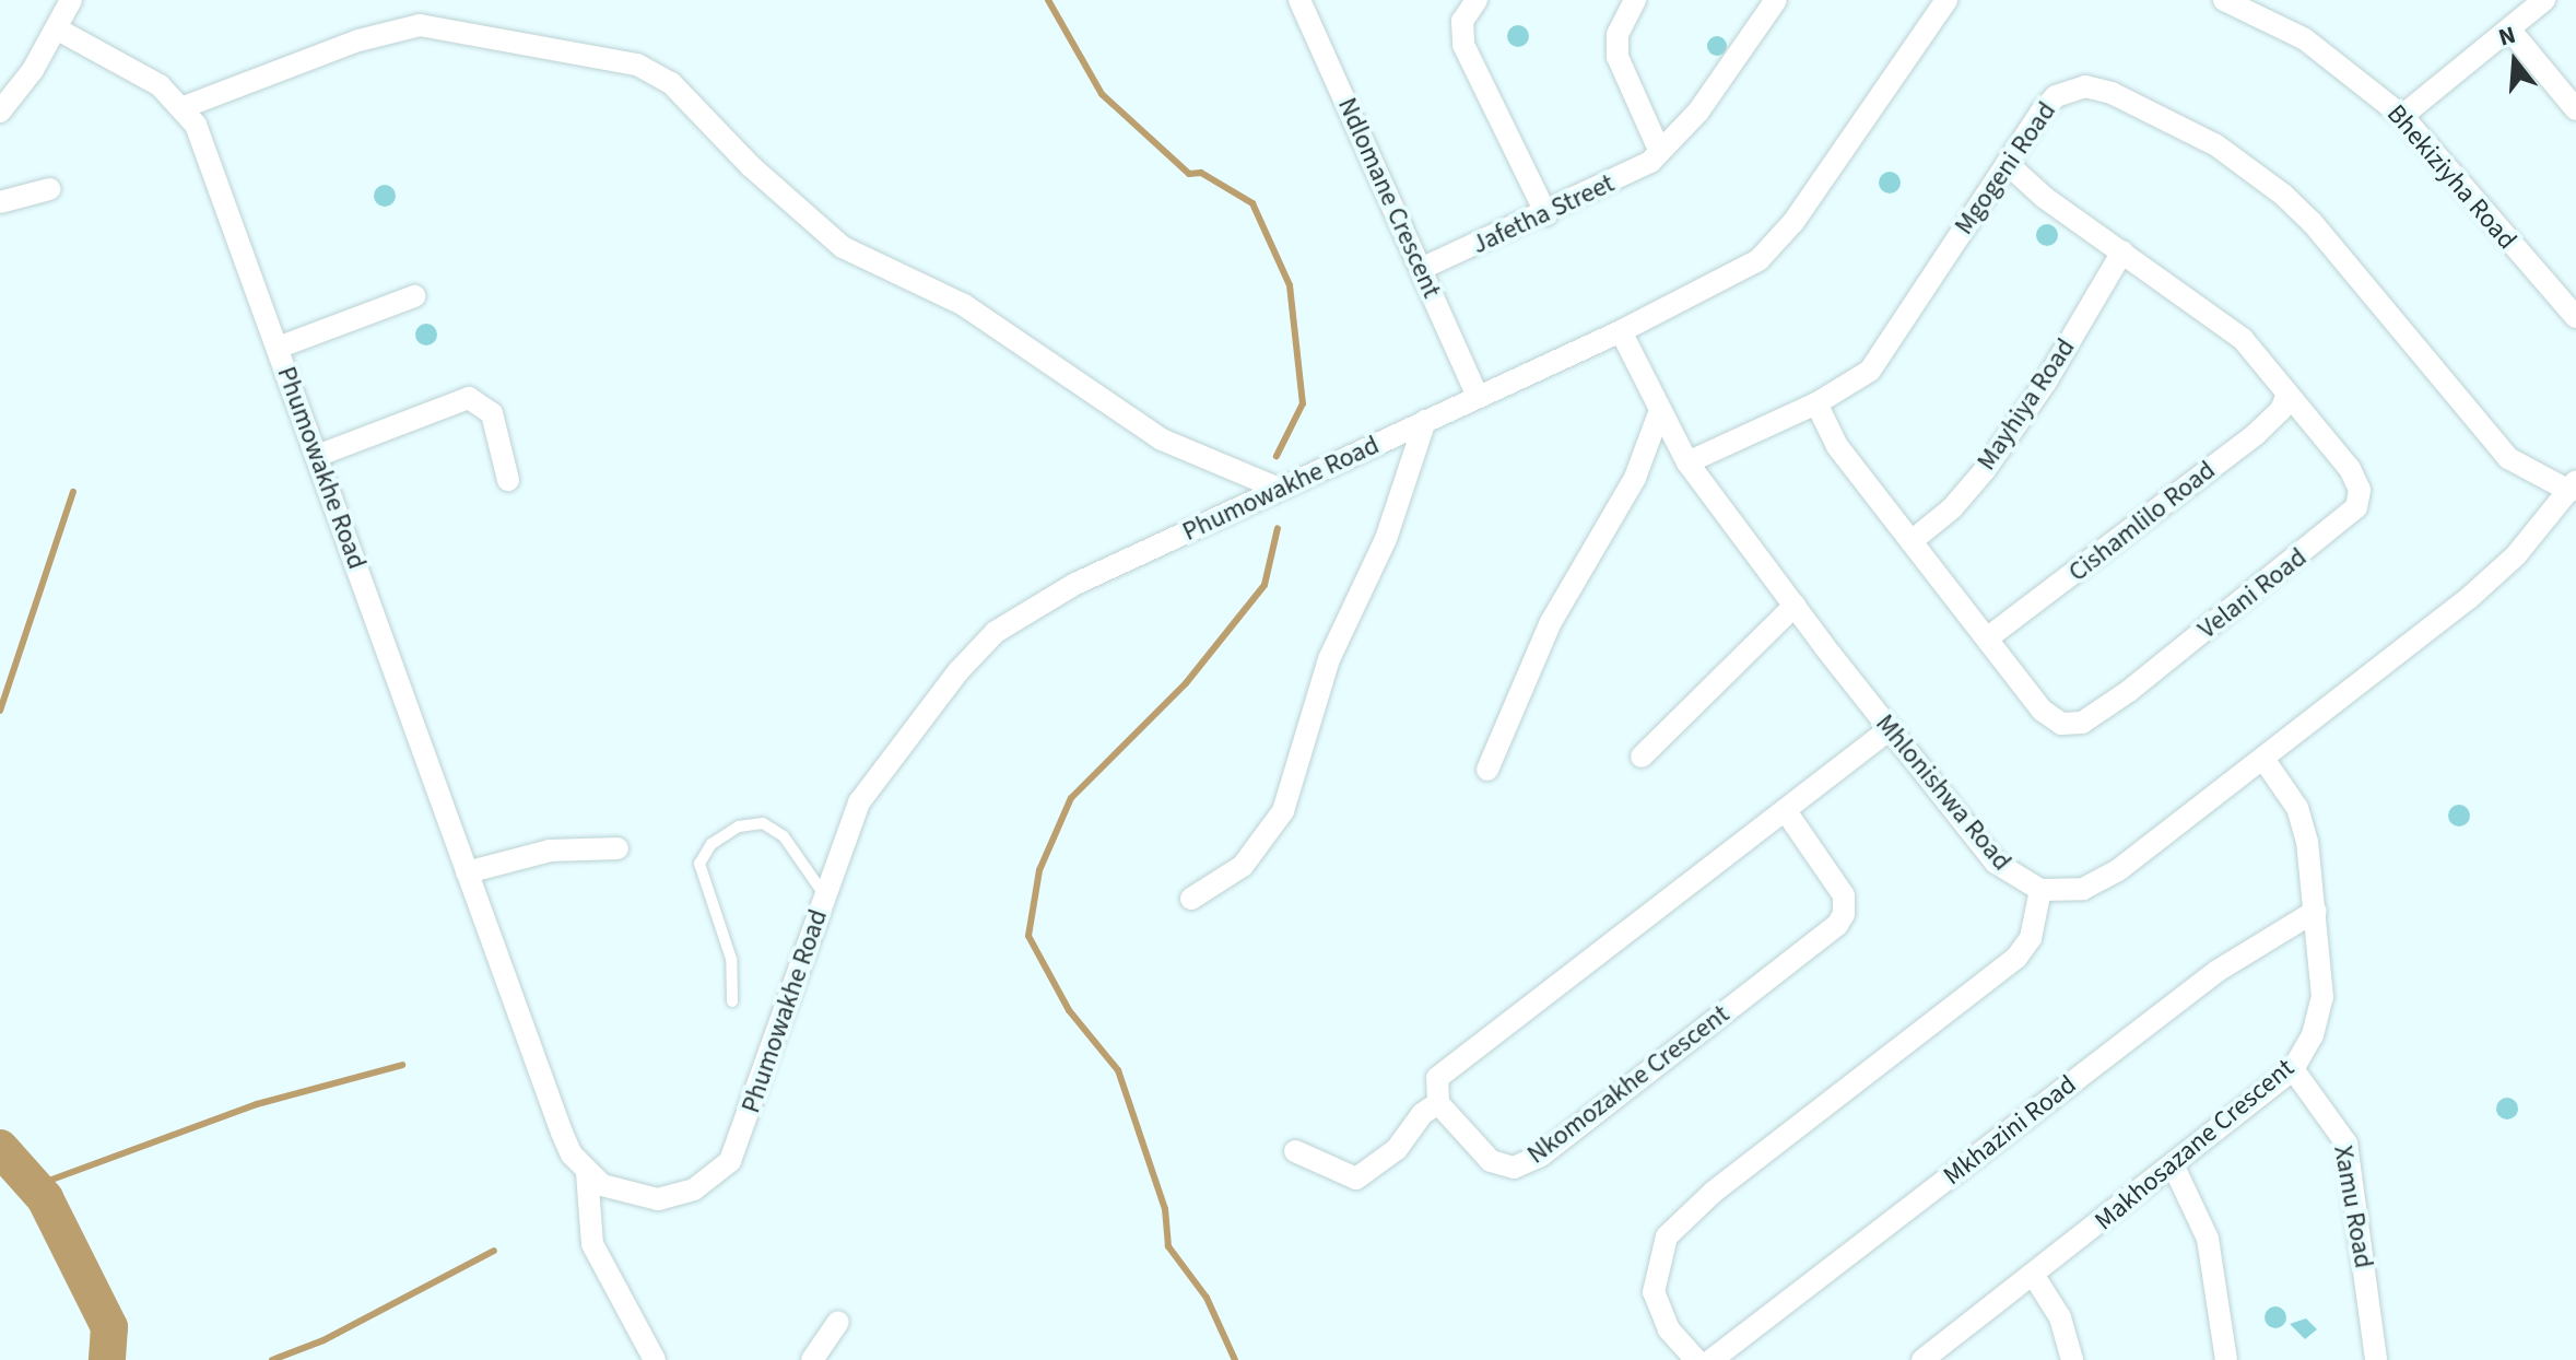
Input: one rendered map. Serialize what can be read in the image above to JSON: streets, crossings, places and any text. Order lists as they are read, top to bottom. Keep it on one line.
{"streets":{"street":["Mgogeni Road","Bhekiziyha Road","Ndlomane Crescent","Jafetha Street","Mayhiya Road","Phumowakhe Road","Cishamlilo Road","Velani Road","Mhlonishwa Road","Nkomozakhe Crescent","Mkhazini Road","Makhosazane Crescent","Xamu Road"]},"crossings":[["Mgogeni Road","Velani Road"],["Mgogeni Road","Mhlonishwa Road"],["Ndlomane Crescent","Jafetha Street"],["Ndlomane Crescent","Phumowakhe Road"],["Mayhiya Road","Velani Road"],["Phumowakhe Road","Mhlonishwa Road"],["Cishamlilo Road","Velani Road"],["Mkhazini Road","Makhosazane Crescent"],["Makhosazane Crescent","Xamu Road"]],"north":"top"}
